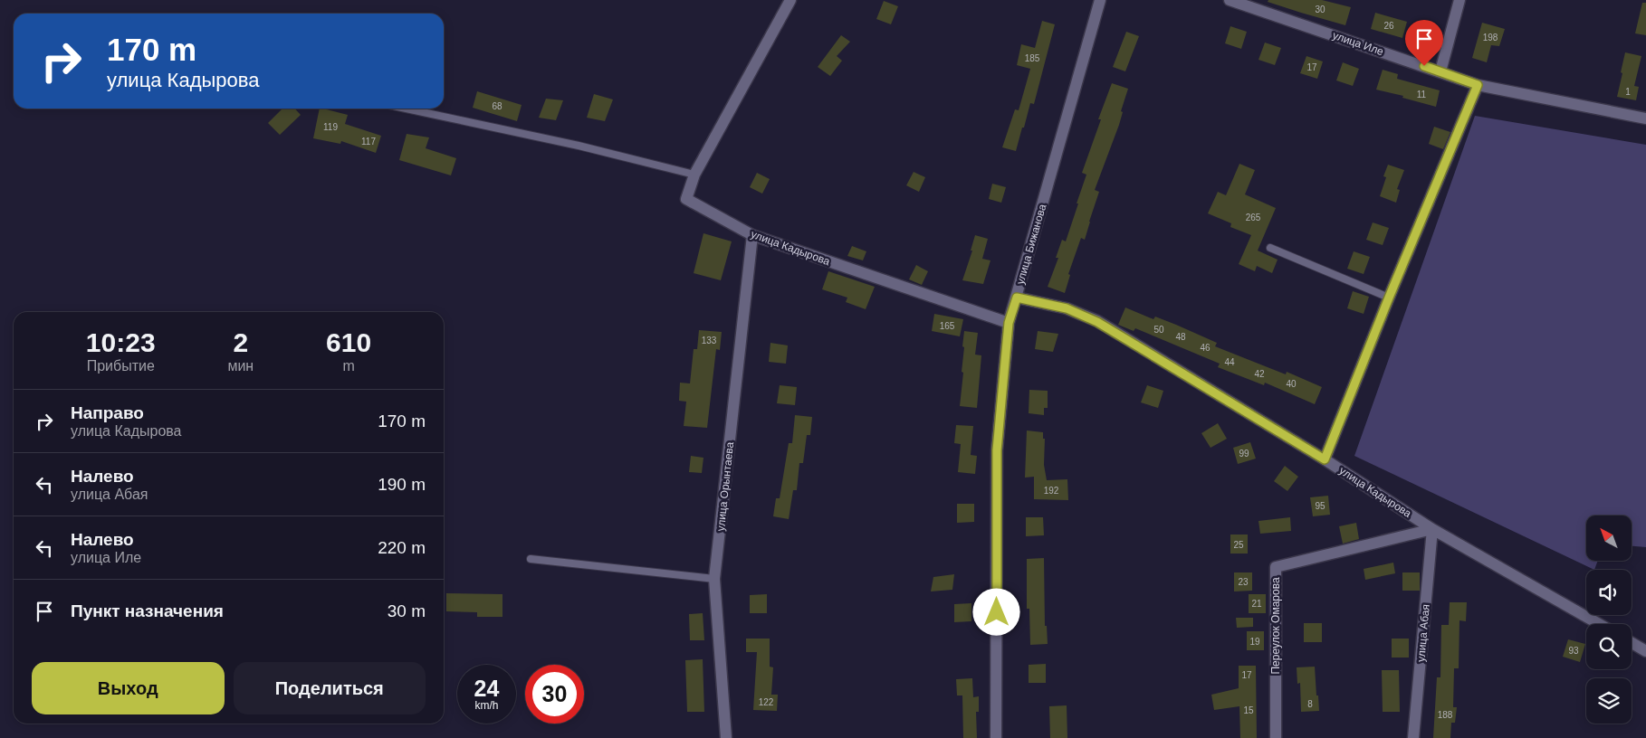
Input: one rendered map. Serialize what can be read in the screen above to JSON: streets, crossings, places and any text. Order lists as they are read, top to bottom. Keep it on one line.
{"streets":{"street":["улица Иле","улица Бижанова","улица Кадырова","улица Орынтаева","Переулок Омарова","улица Абая"]},"crossings":[["улица Бижанова","улица Кадырова"],["улица Кадырова","улица Орынтаева"],["улица Кадырова","Переулок Омарова"],["улица Кадырова","улица Абая"],["Переулок Омарова","улица Абая"]],"house_numbers":["30","26","198","185","17","1","11","68","119","117","265","165","50","48","133","46","44","42","40","99","192","95","25","23","21","19","93","17","122","8","15","188"],"north":"top left","page":{"turn":["170 m","улица Кадырова"],"eta":["10:23","Прибытие","2","мин","610","m"],"list":[{"name":"Направо","note":"улица Кадырова","value":"170 m"},{"name":"Налево","note":"улица Абая","value":"190 m"},{"name":"Налево","note":"улица Иле","value":"220 m"},{"name":"Пункт назначения","value":"30 m"}],"buttons":["Выход","Поделиться"],"speed":"24 km/h","limit":"30"}}
